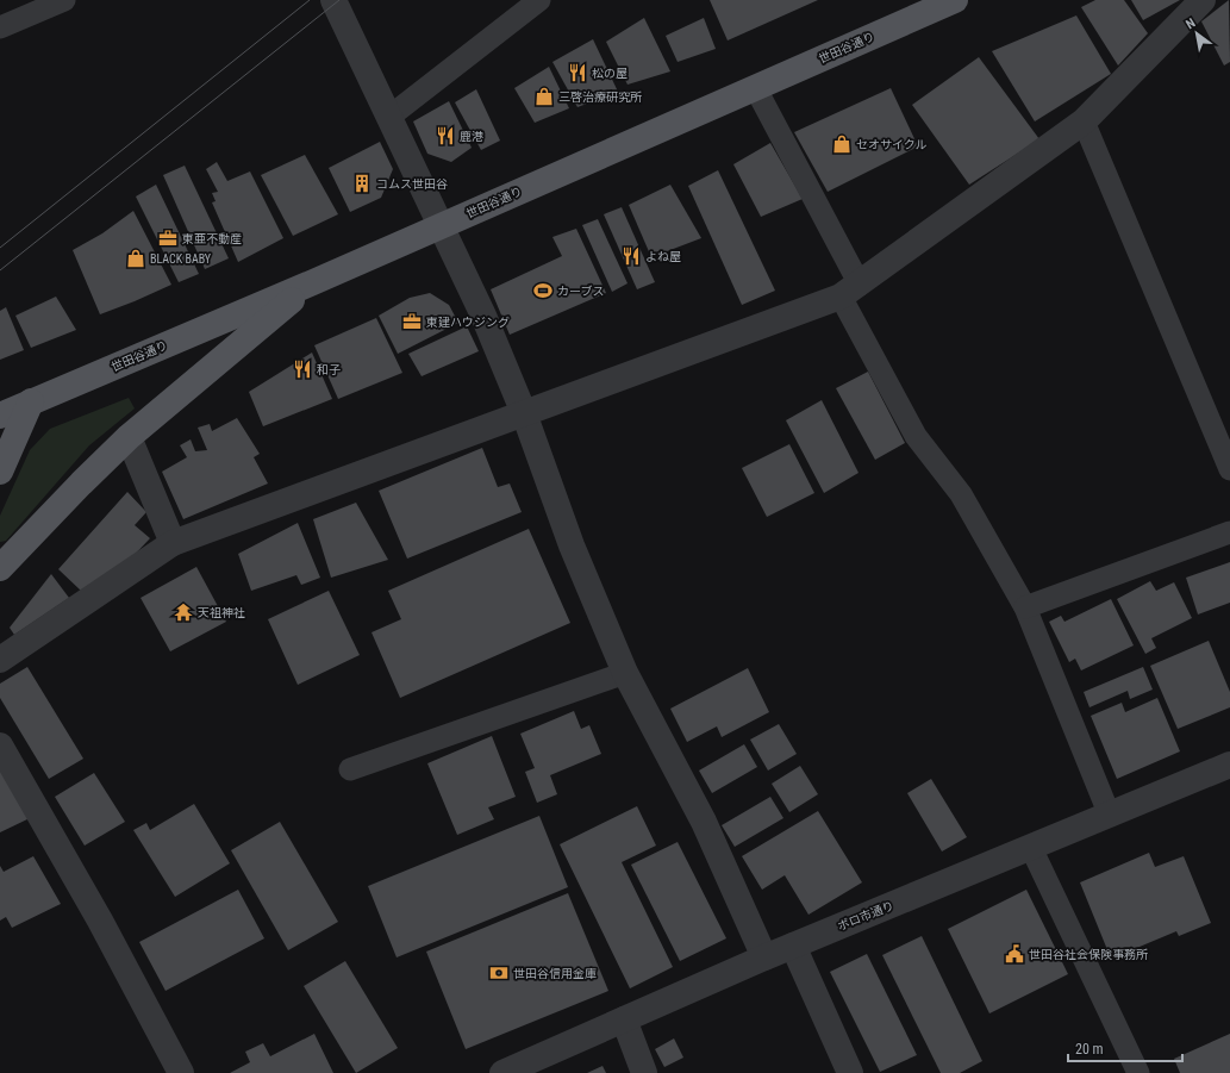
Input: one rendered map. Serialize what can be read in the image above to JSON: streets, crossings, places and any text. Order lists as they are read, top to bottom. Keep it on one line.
{"streets":{"main road":["世田谷通り"],"street":["ボロ市通り"]},"places":{"restaurant":["松の屋","鹿港","よね屋","和子"],"shop":["三啓治療研究所","セオサイクル","BLACK BABY"],"building":["コムス世田谷"],"office":["東亜不動産","東建ハウジング"],"sports":["カーブス"],"temple":["天祖神社"],"public building":["世田谷社会保険事務所"],"bank":["世田谷信用金庫"]},"scale_bar":"20 m","north":"top left"}
